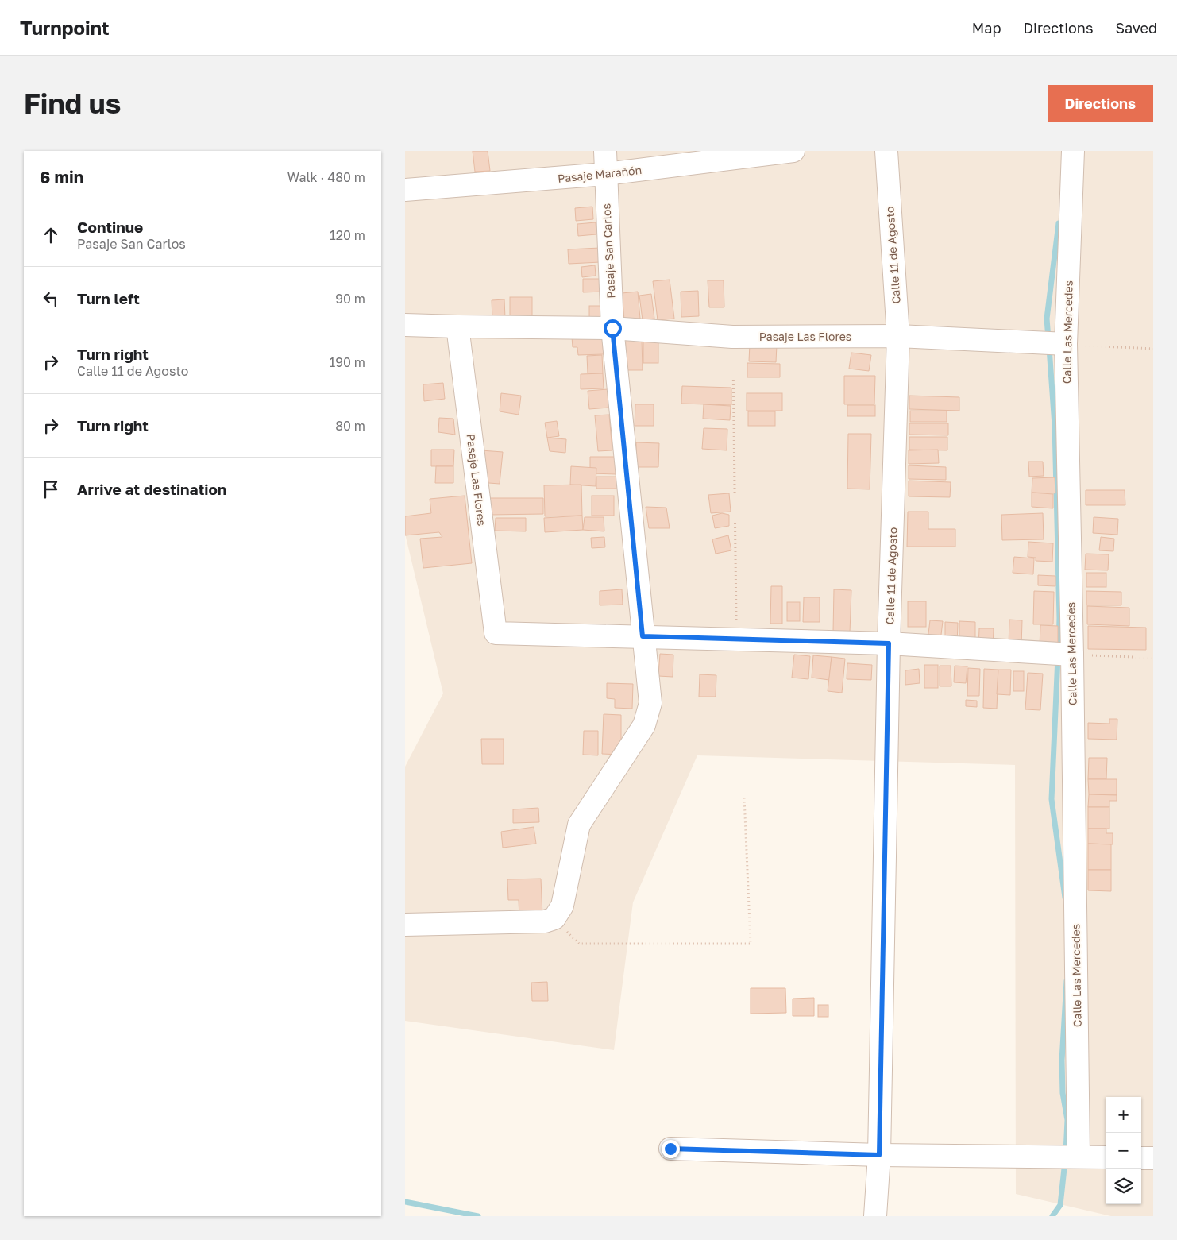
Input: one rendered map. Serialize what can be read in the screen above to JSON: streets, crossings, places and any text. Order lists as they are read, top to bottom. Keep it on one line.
{"streets":{"street":["Pasaje Marañón","Pasaje San Carlos","Calle 11 de Agosto","Calle Las Mercedes","Pasaje Las Flores"]},"crossings":[["Pasaje Marañón","Pasaje San Carlos"],["Pasaje San Carlos","Pasaje Las Flores"],["Calle 11 de Agosto","Pasaje Las Flores"],["Calle Las Mercedes","Pasaje Las Flores"]],"page":{"header":"Turnpoint","nav":["Map","Directions","Saved"],"buttons":"Directions","title":"Find us","heading":["6 min","Walk · 480 m"],"list":[["Continue","Pasaje San Carlos","120 m"],["Turn left","90 m"],["Turn right","Calle 11 de Agosto","190 m"],["Turn right","80 m"],"Arrive at destination"],"map_buttons":["+","−"]}}
